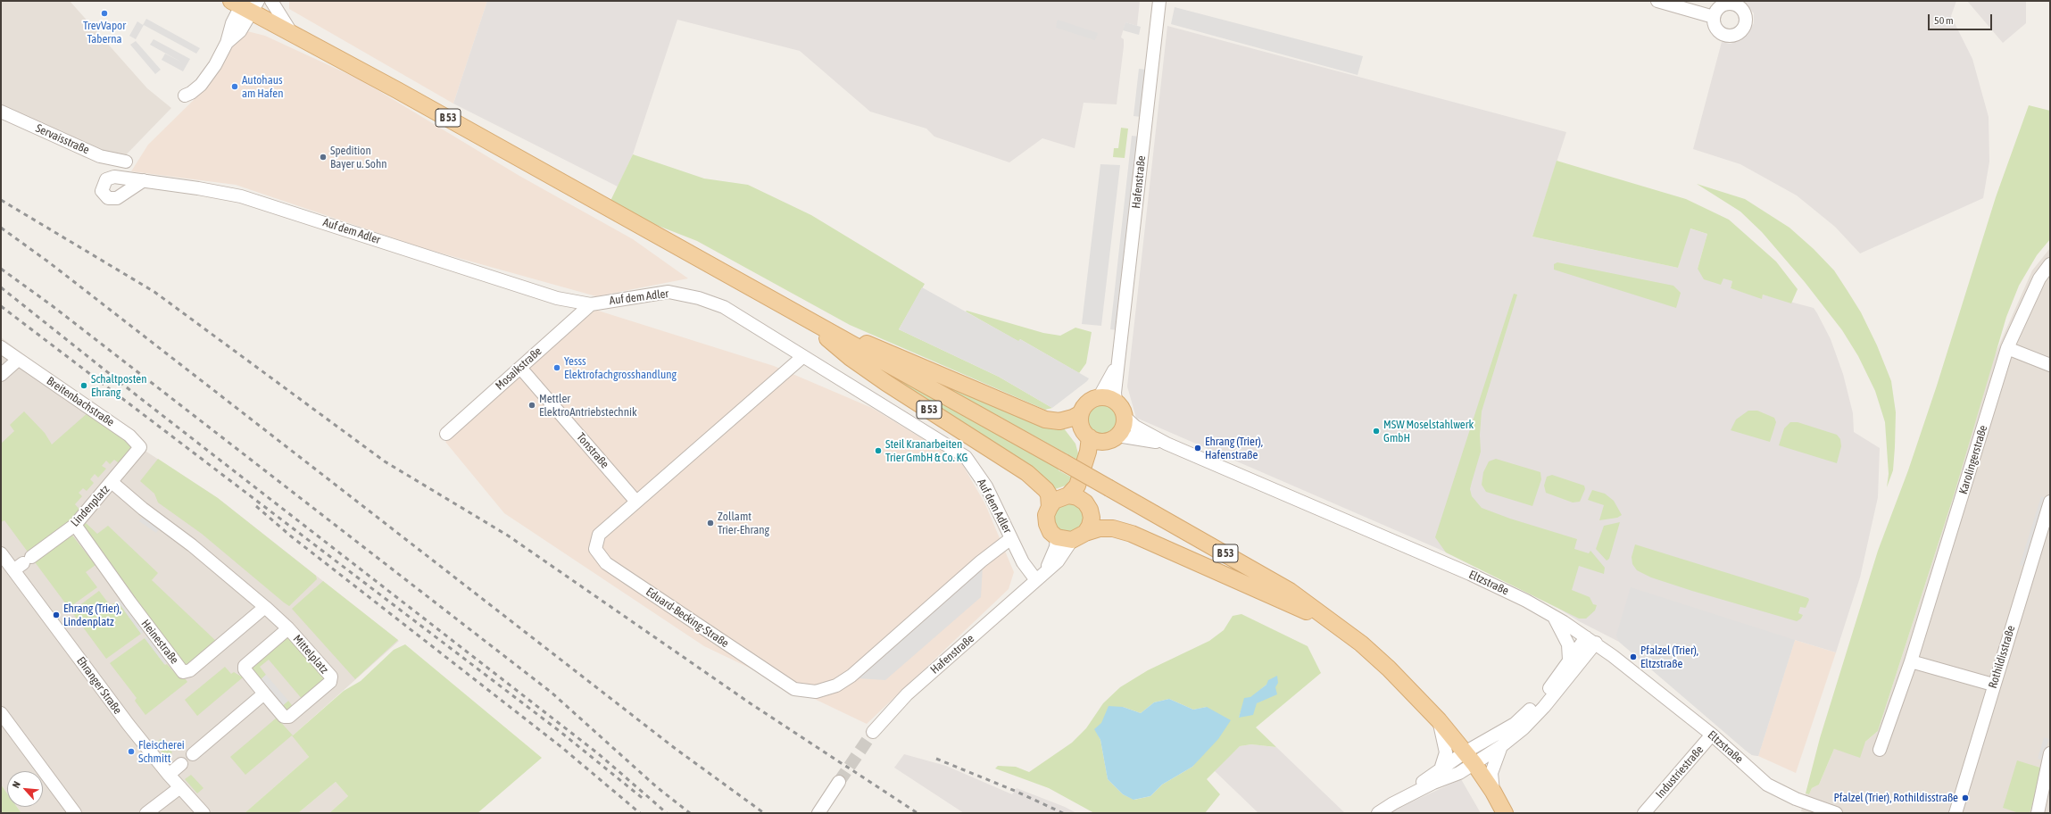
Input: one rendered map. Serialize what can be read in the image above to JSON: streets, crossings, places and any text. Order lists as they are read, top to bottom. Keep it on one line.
{"streets":{"main road":["B 53"],"street":["Servaisstraße","Hafenstraße","Auf dem Adler","Mosaikstraße","Breitenbachstraße","Tonstraße","Karolingerstraße","Lindenplatz","Eltzstraße","Eduard-Becking-Straße","Heinestraße","Mittelplatz","Rothildisstraße","Ehranger Straße","Industriestraße"]},"crossings":[["B 53","Hafenstraße"],["B 53","Eltzstraße"],["Hafenstraße","Auf dem Adler"],["Hafenstraße","Eltzstraße"],["Auf dem Adler","Mosaikstraße"],["Auf dem Adler","Eduard-Becking-Straße"],["Mosaikstraße","Tonstraße"],["Breitenbachstraße","Lindenplatz"],["Tonstraße","Eduard-Becking-Straße"],["Lindenplatz","Heinestraße"],["Lindenplatz","Ehranger Straße"],["Eltzstraße","Industriestraße"]],"places":["TrevVapor Taberna","Autohaus am Hafen","Spedition Bayer u. Sohn","Yesss Elektrofachgrosshandlung","Schaltposten Ehrang","Mettler ElektroAntriebstechnik","MSW Moselstahlwerk GmbH","Ehrang (Trier), Hafenstraße","Steil Kranarbeiten Trier GmbH & Co. KG","Zollamt Trier-Ehrang","Ehrang (Trier), Lindenplatz","Pfalzel (Trier), Eltzstraße","Fleischerei Schmitt","Pfalzel (Trier), Rothildisstraße"],"scale_bar":"50 m","north":"top left"}
